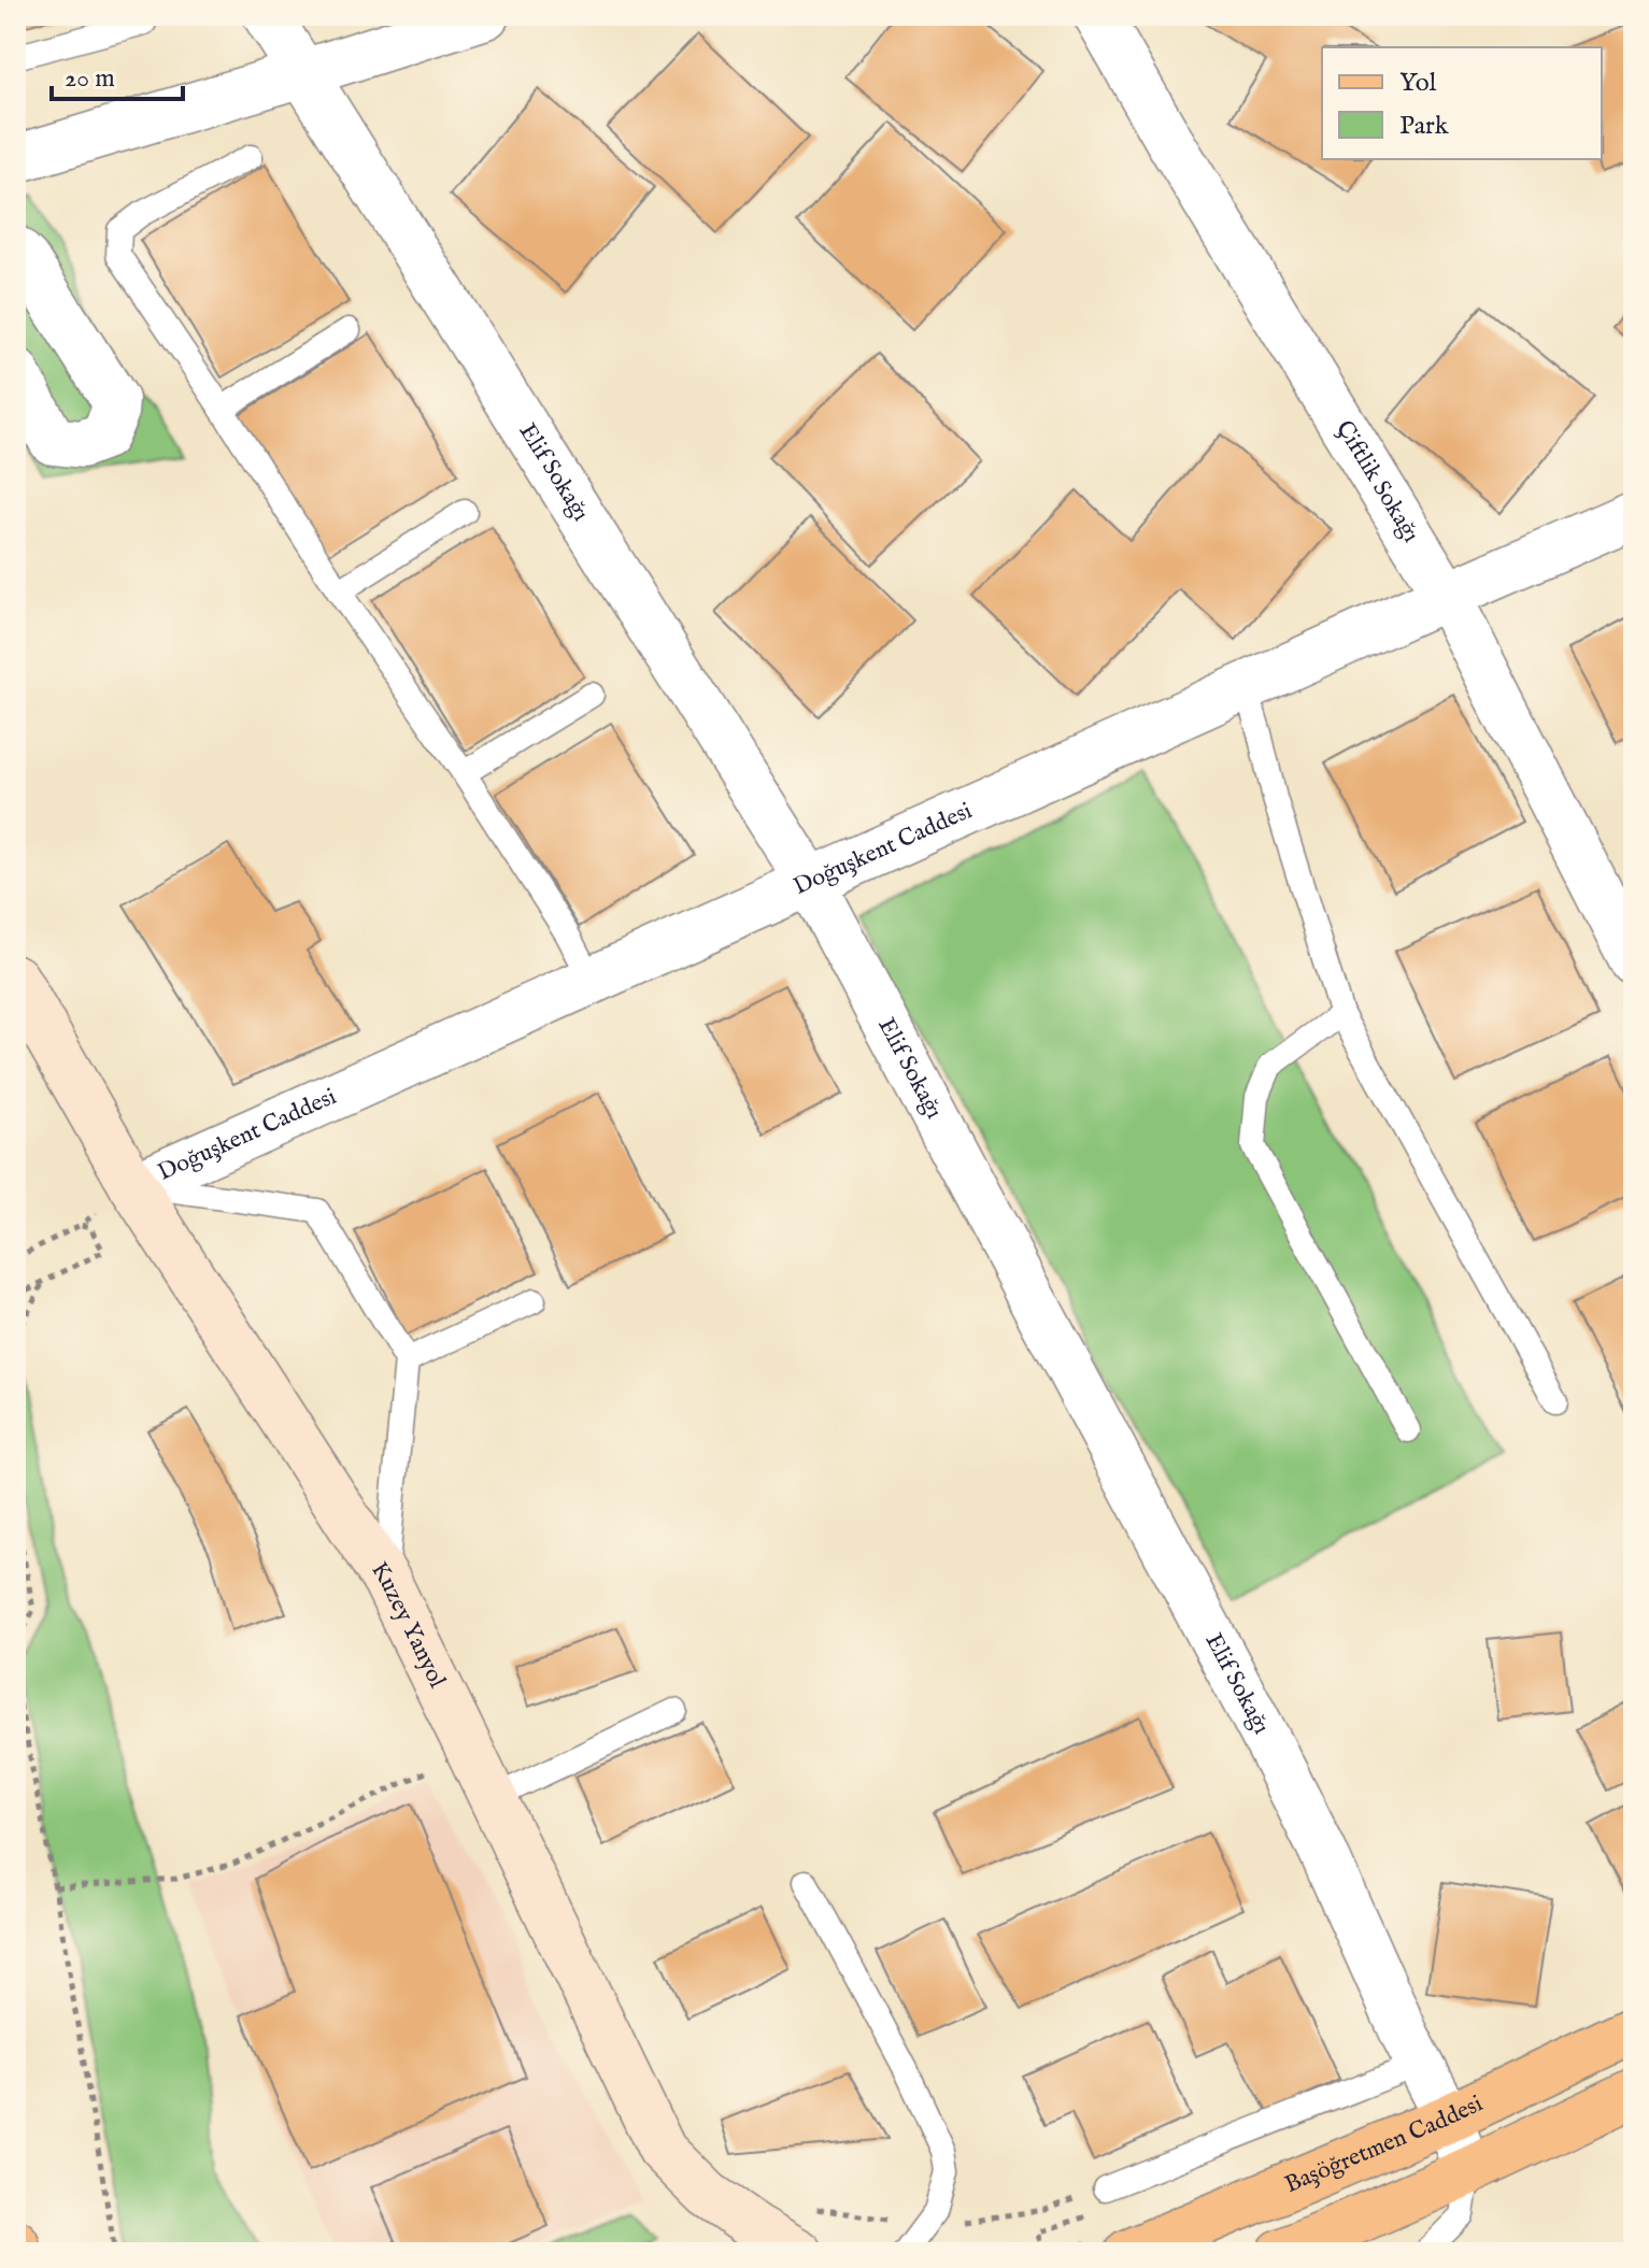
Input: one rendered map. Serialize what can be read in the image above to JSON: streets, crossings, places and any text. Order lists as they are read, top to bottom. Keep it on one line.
{"streets":{"main road":["Kuzey Yanyol","Başöğretmen Caddesi"],"street":["Elif Sokağı","Çiftlik Sokağı","Doğuşkent Caddesi"]},"crossings":[["Elif Sokağı","Doğuşkent Caddesi"],["Elif Sokağı","Başöğretmen Caddesi"],["Çiftlik Sokağı","Doğuşkent Caddesi"],["Doğuşkent Caddesi","Kuzey Yanyol"]],"legend":["Yol","Park"],"scale_bar":"20 m"}
